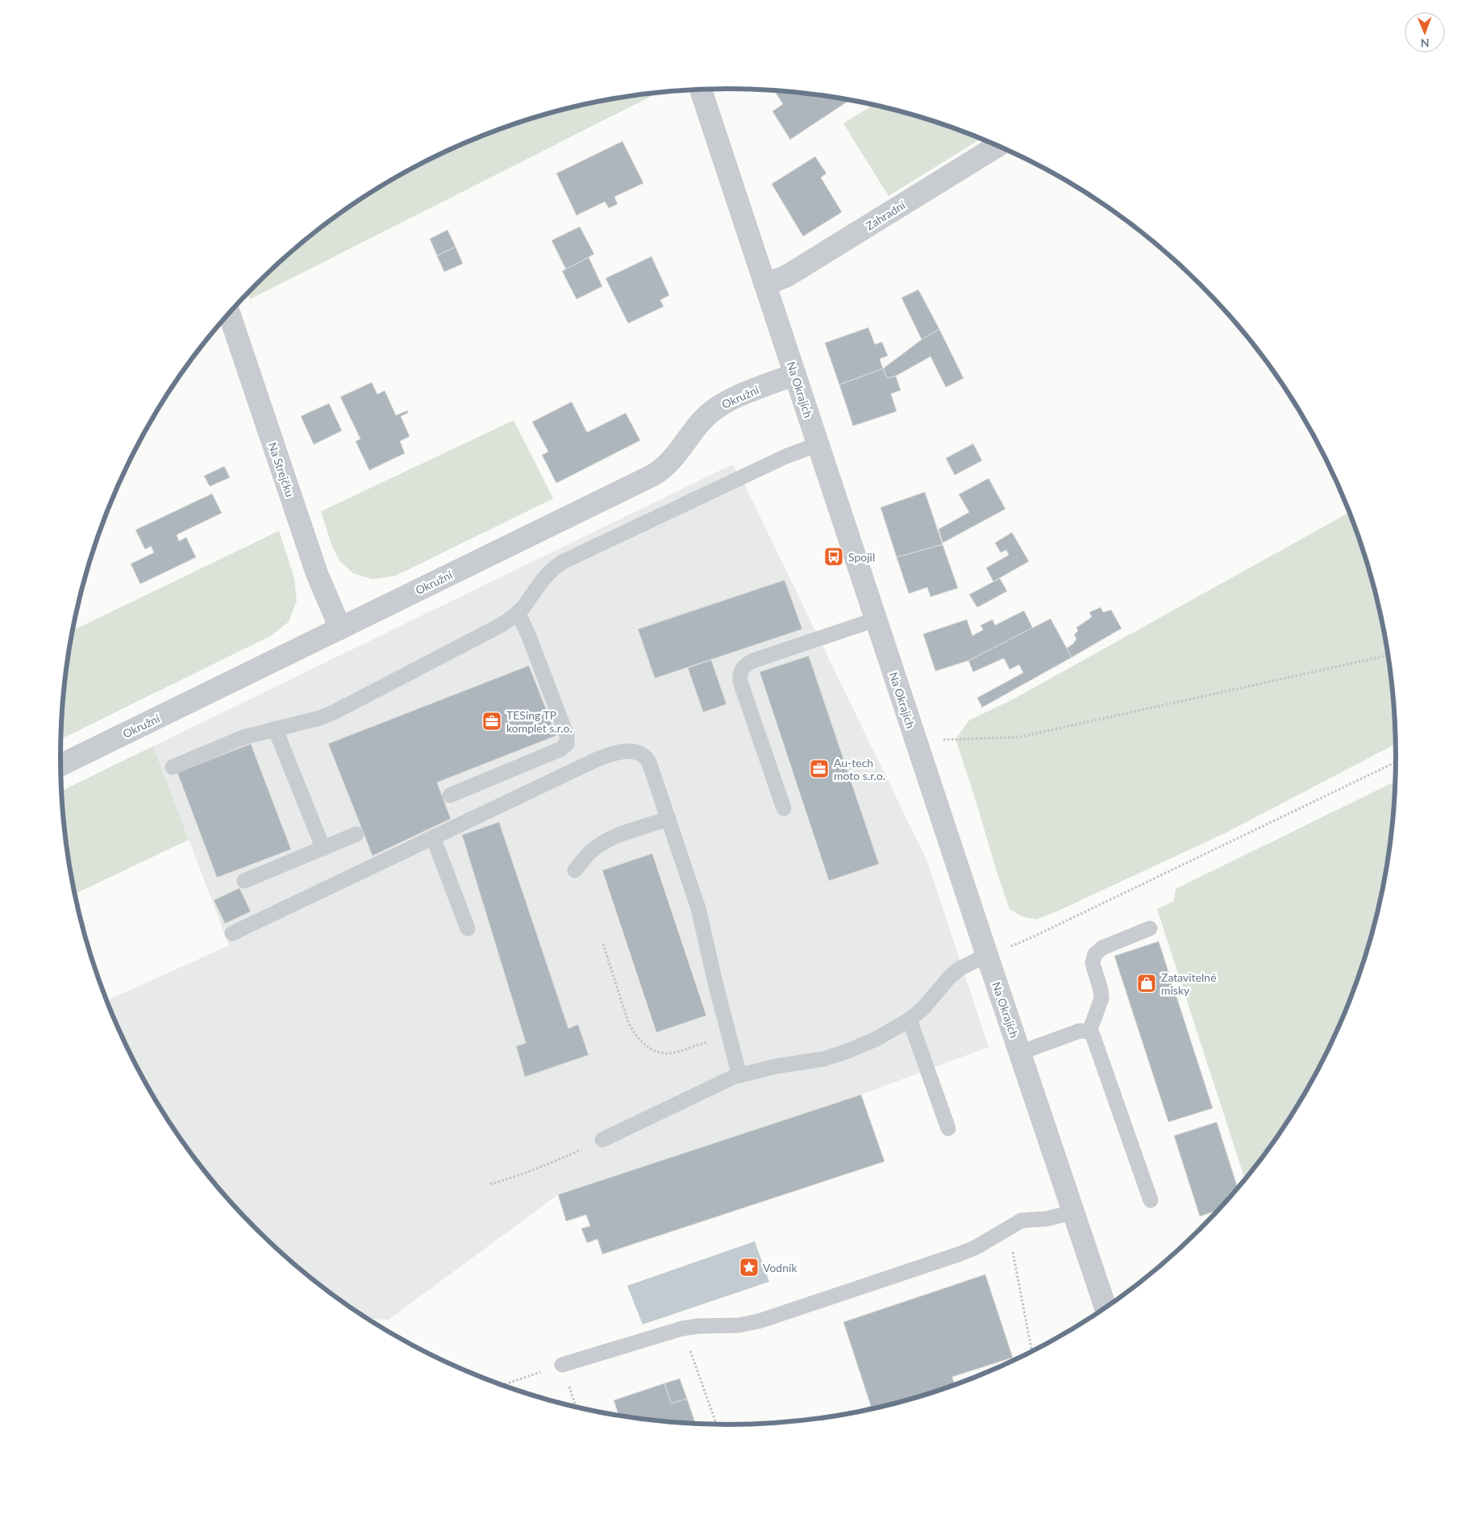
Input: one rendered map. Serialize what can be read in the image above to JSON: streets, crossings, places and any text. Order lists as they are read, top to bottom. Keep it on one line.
{"streets":{"street":["Zahradní","Na Okrajích","Okružní","Na Strejčku"]},"crossings":[["Zahradní","Na Okrajích"],["Na Okrajích","Okružní"],["Okružní","Na Strejčku"]],"places":{"bus stop":["Spojil"],"office":["TESing TP komplet s.r.o.","Au-tech moto s.r.o."],"shop":["Zatavitelné misky"],"place":["Vodník"]},"north":"bottom"}
